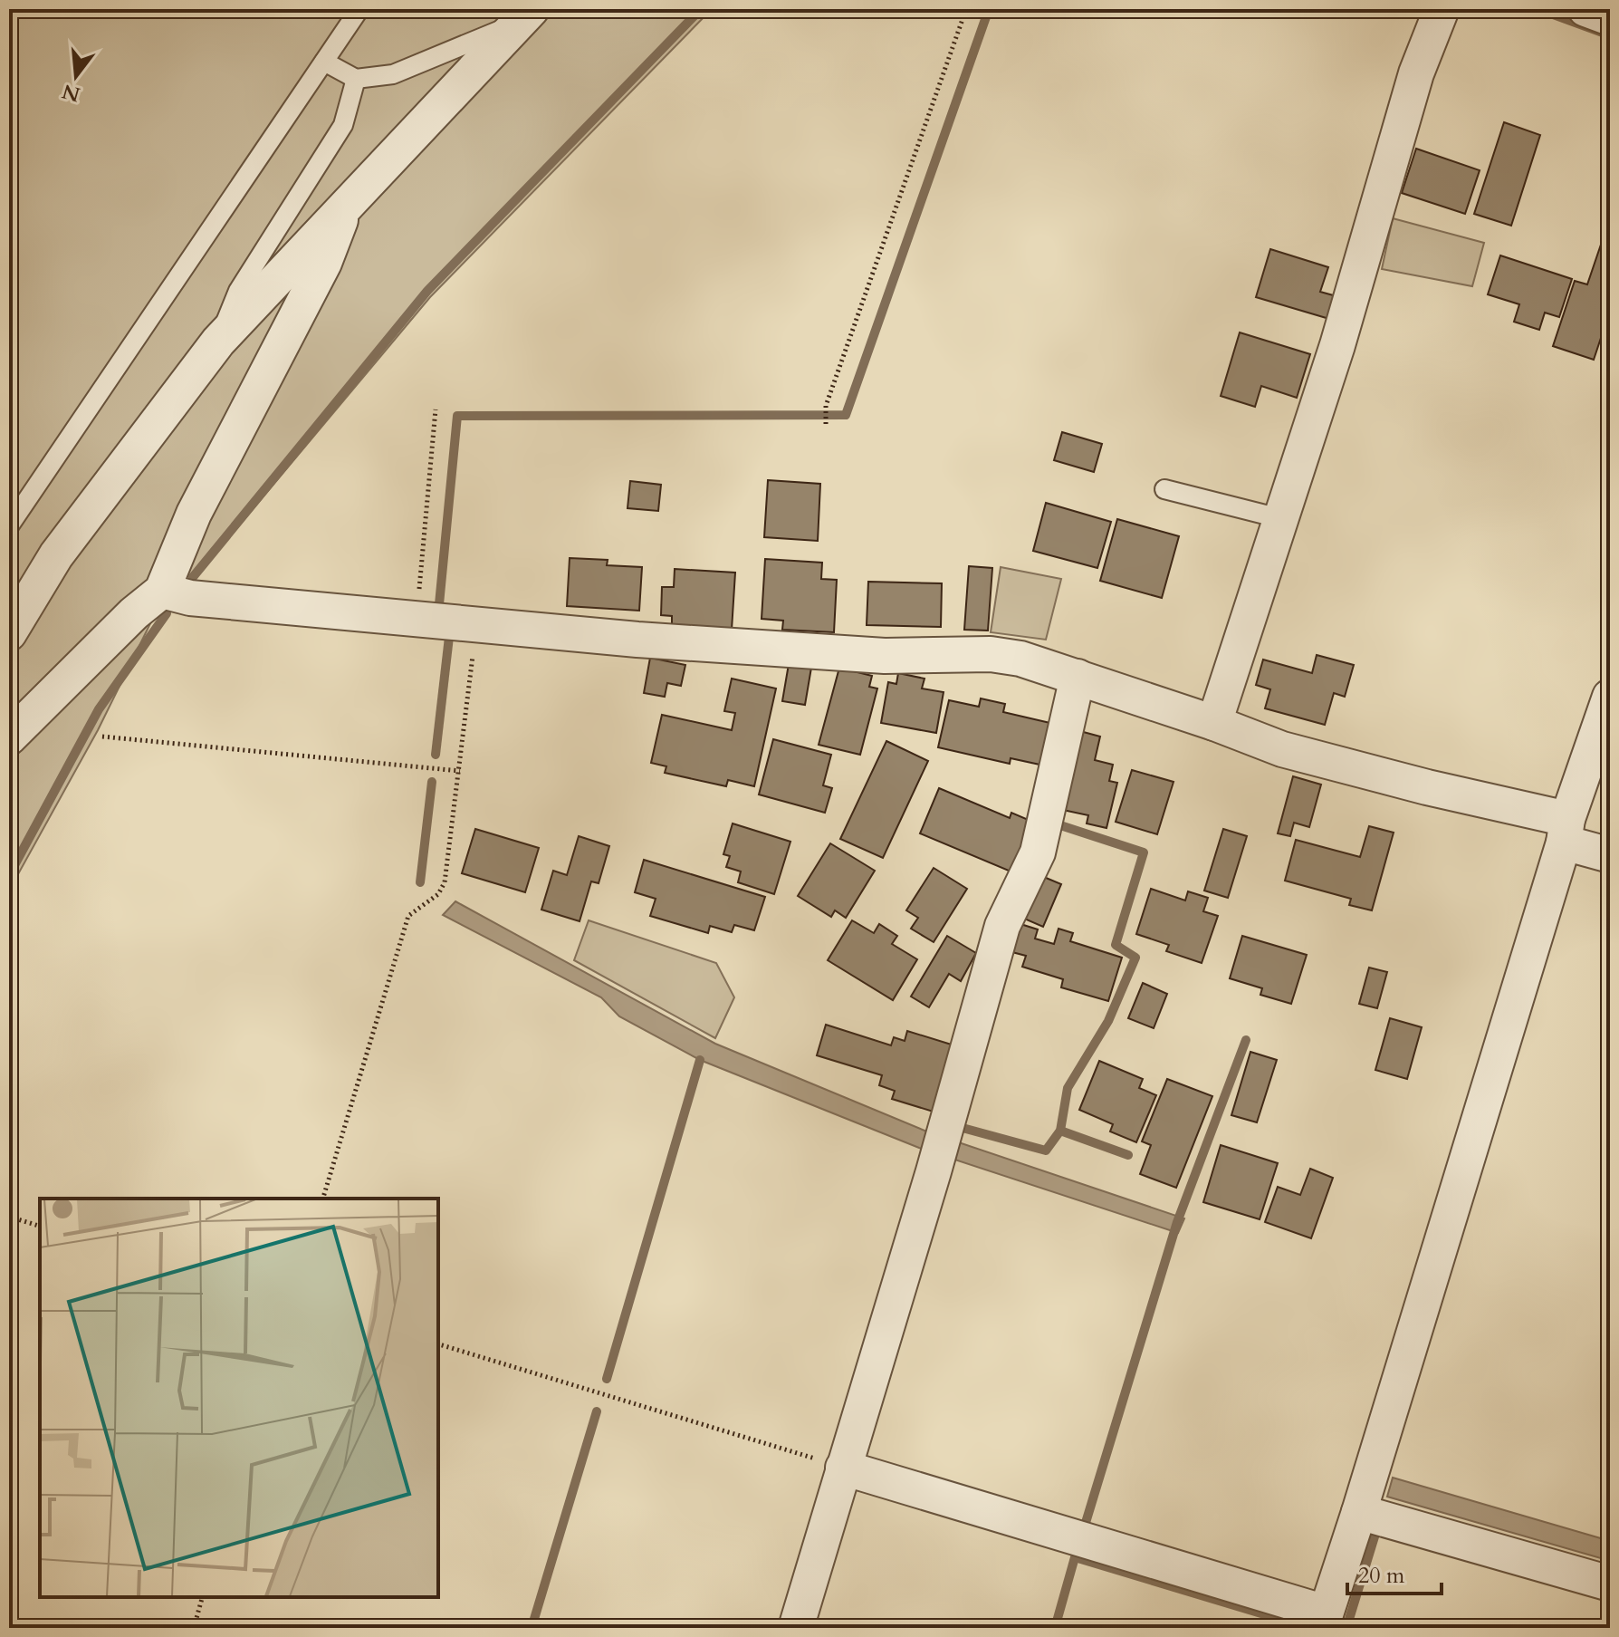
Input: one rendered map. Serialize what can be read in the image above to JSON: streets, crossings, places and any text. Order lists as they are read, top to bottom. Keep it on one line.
{"scale_bar":"20 m","north":"bottom"}
